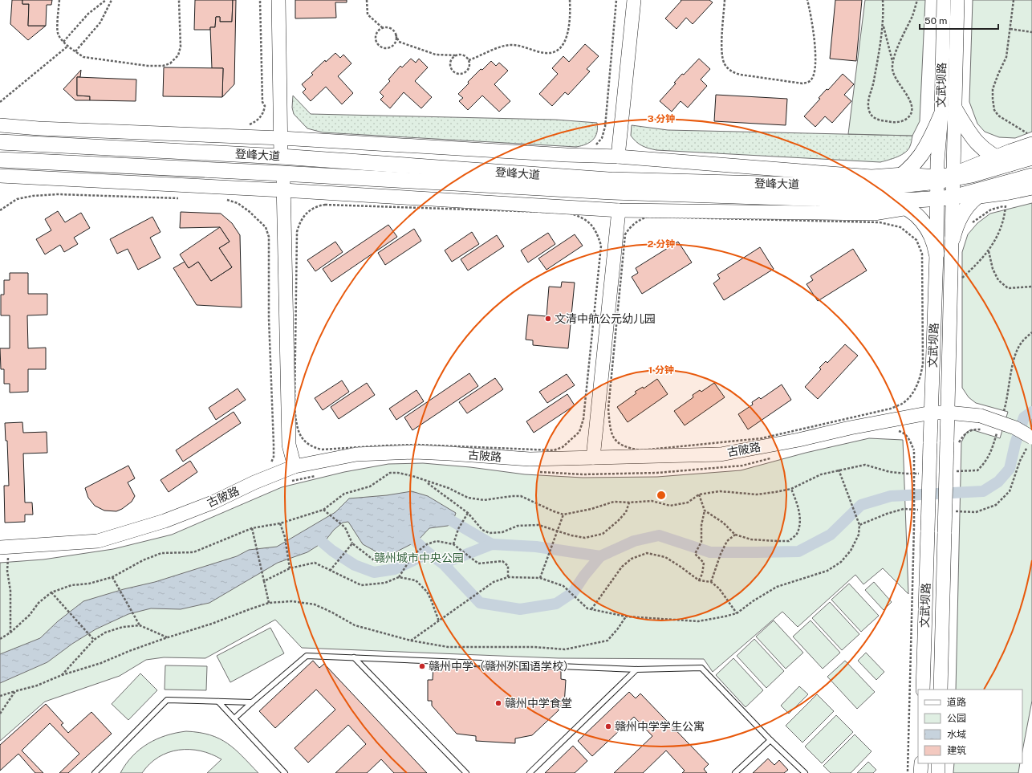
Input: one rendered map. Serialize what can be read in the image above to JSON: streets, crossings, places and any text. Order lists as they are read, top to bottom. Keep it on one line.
{"streets":{"main road":["登峰大道"],"street":["文武坝路","古陂路"]},"crossings":[["文武坝路","登峰大道"],["文武坝路","古陂路"]],"parks":["赣州城市中央公园"],"places":["文清中航公元幼儿园","赣州中学（赣州外国语学校）","赣州中学食堂","赣州中学学生公寓"],"legend":["道路","公园","水域","建筑"],"scale_bar":"50 m","rings":["3 分钟","2 分钟","1 分钟"]}
